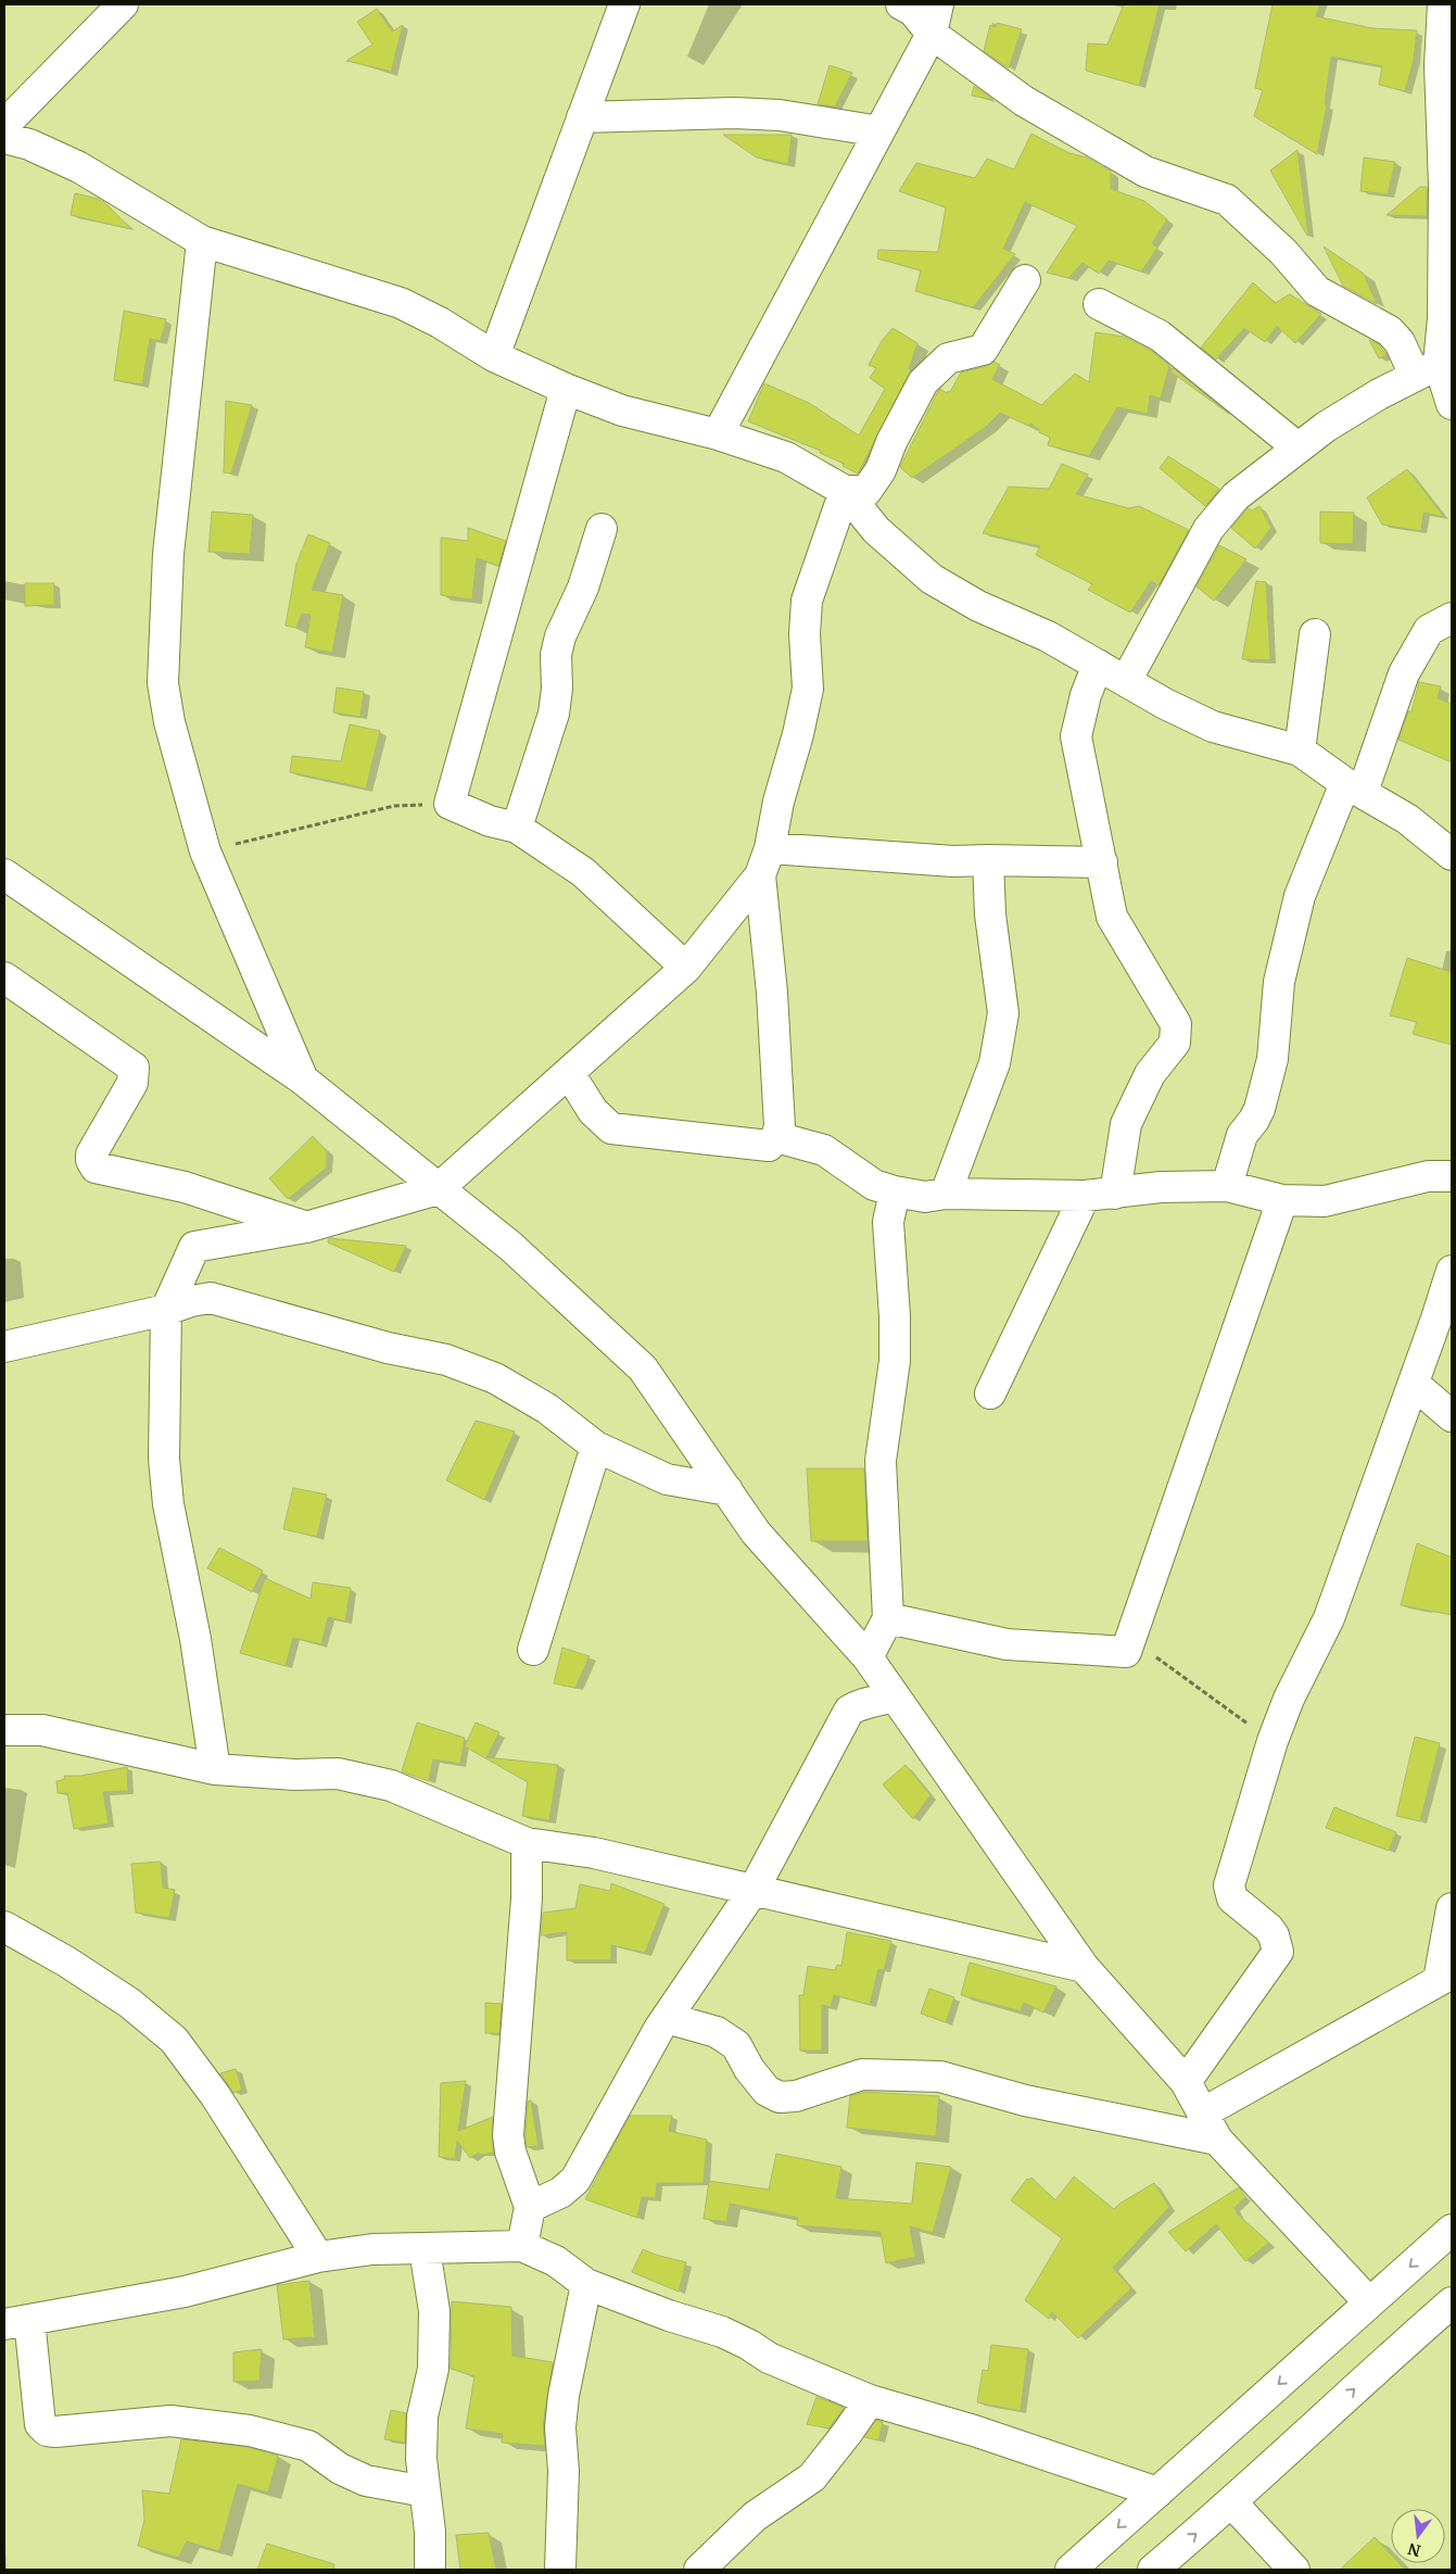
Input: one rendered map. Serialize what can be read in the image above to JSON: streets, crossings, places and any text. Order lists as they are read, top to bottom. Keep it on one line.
{"north":"bottom"}
